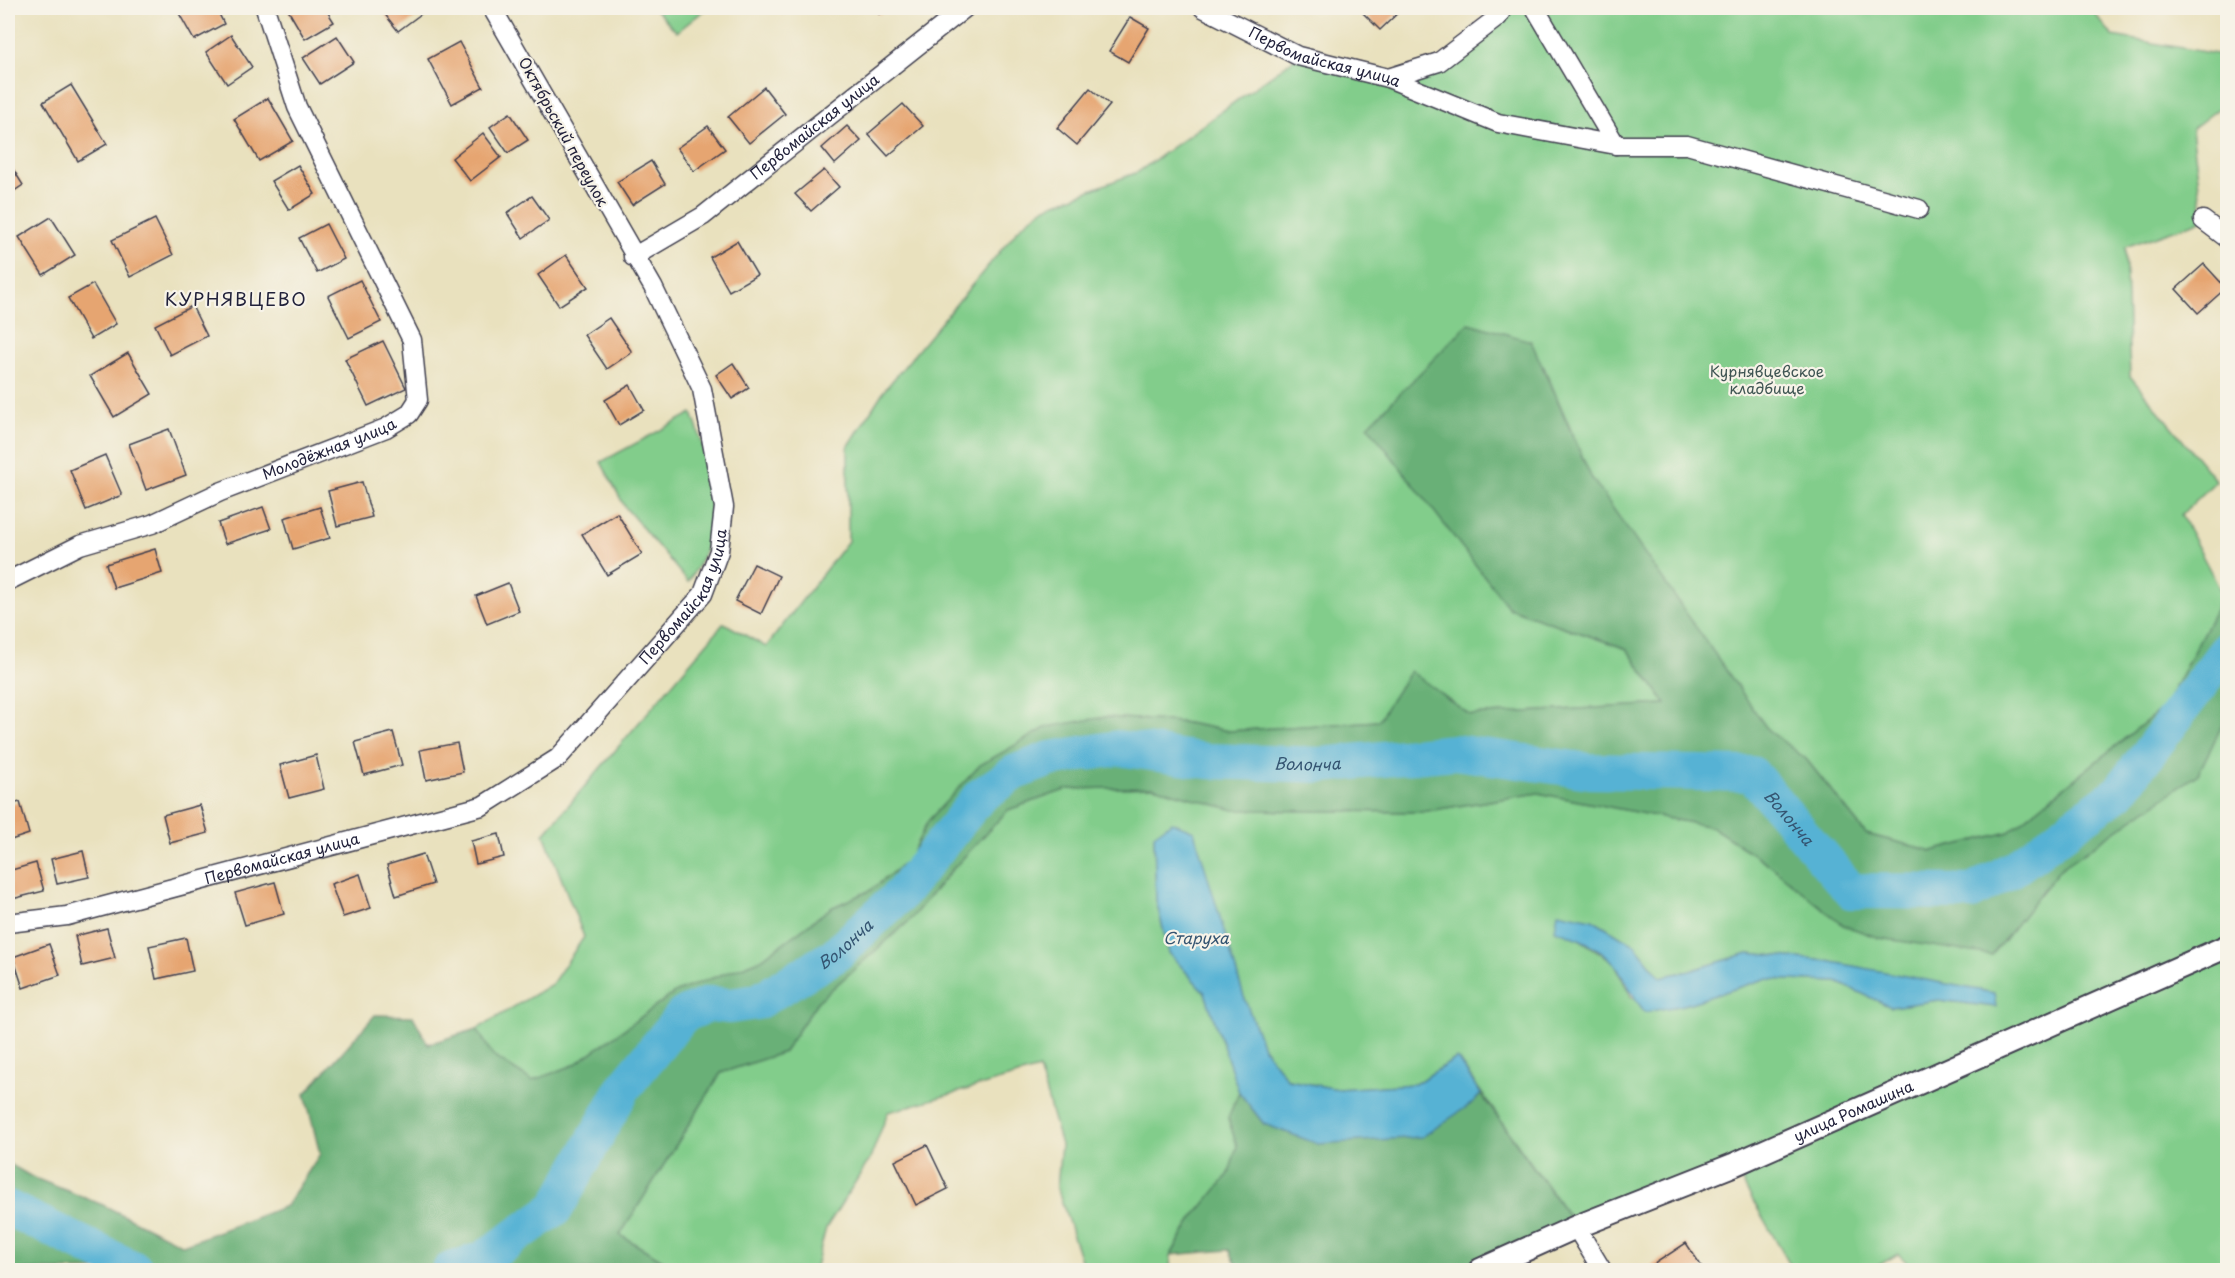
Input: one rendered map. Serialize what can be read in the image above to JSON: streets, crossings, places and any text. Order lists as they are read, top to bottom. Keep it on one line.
{"streets":{"street":["Первомайская улица","Октябрьский переулок","Молодёжная улица","улица Ромашина"]},"crossings":[["Первомайская улица","Октябрьский переулок"]],"districts":["КУРНЯВЦЕВО"],"water":["Волонча","Старуха"],"parks":["Курнявцевское кладбище"]}
